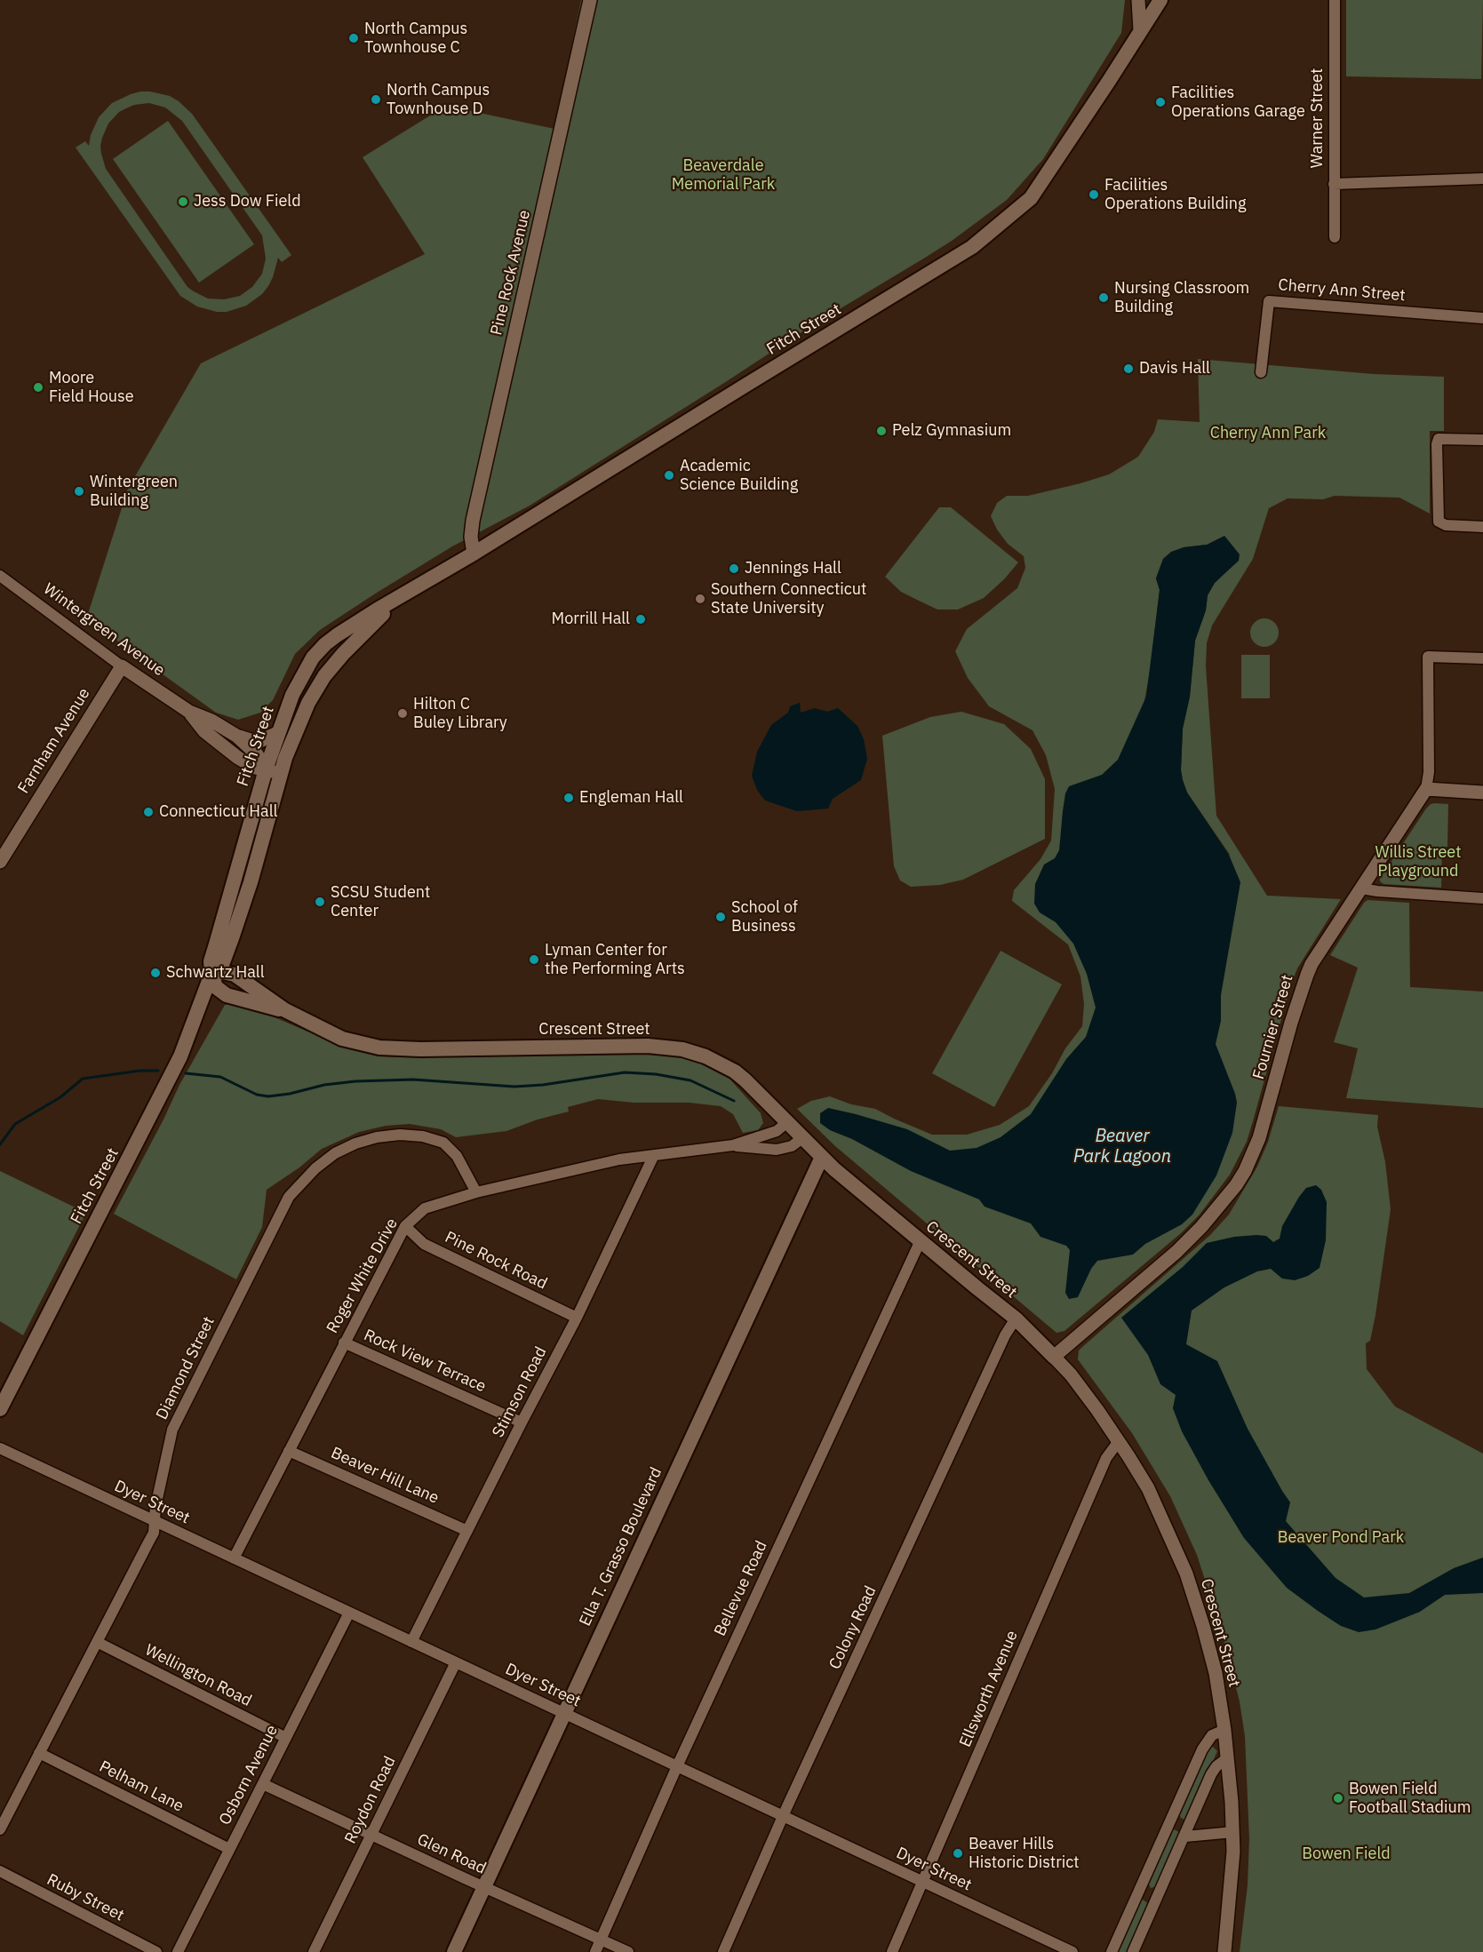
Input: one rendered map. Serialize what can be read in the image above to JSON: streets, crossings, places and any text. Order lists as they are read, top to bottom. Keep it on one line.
{"streets":{"main road":["Fitch Street","Crescent Street","Ella T. Grasso Boulevard"],"street":["Warner Street","Pine Rock Avenue","Cherry Ann Street","Wintergreen Avenue","Farnham Avenue","Fournier Street","Pine Rock Road","Roger White Drive","Rock View Terrace","Diamond Street","Stimson Road","Beaver Hill Lane","Dyer Street","Bellevue Road","Colony Road","Wellington Road","Ellsworth Avenue","Osborn Avenue","Pelham Lane","Roydon Road","Glen Road","Ruby Street"]},"crossings":[["Pine Rock Avenue","Fitch Street"],["Fitch Street","Wintergreen Avenue"],["Fitch Street","Crescent Street"],["Wintergreen Avenue","Farnham Avenue"],["Fournier Street","Crescent Street"],["Crescent Street","Roger White Drive"],["Crescent Street","Ella T. Grasso Boulevard"],["Crescent Street","Bellevue Road"],["Crescent Street","Colony Road"],["Crescent Street","Ellsworth Avenue"],["Pine Rock Road","Roger White Drive"],["Pine Rock Road","Stimson Road"],["Roger White Drive","Rock View Terrace"],["Roger White Drive","Diamond Street"],["Roger White Drive","Stimson Road"],["Roger White Drive","Beaver Hill Lane"],["Roger White Drive","Dyer Street"],["Rock View Terrace","Stimson Road"],["Diamond Street","Dyer Street"],["Diamond Street","Wellington Road"],["Diamond Street","Pelham Lane"],["Stimson Road","Beaver Hill Lane"],["Stimson Road","Dyer Street"],["Dyer Street","Ella T. Grasso Boulevard"],["Dyer Street","Bellevue Road"],["Dyer Street","Colony Road"],["Dyer Street","Ellsworth Avenue"],["Dyer Street","Osborn Avenue"],["Dyer Street","Roydon Road"],["Ella T. Grasso Boulevard","Glen Road"],["Bellevue Road","Glen Road"],["Wellington Road","Osborn Avenue"],["Osborn Avenue","Pelham Lane"],["Osborn Avenue","Glen Road"],["Roydon Road","Glen Road"]],"water":["Beaver Park Lagoon"],"parks":["Beaverdale Memorial Park","Cherry Ann Park","Willis Street Playground","Beaver Pond Park","Bowen Field"],"places":["North Campus Townhouse C","North Campus Townhouse D","Facilities Operations Garage","Facilities Operations Building","Jess Dow Field","Nursing Classroom Building","Davis Hall","Moore Field House","Pelz Gymnasium","Academic Science Building","Wintergreen Building","Jennings Hall","Southern Connecticut State University","Morrill Hall","Hilton C Buley Library","Engleman Hall","Connecticut Hall","SCSU Student Center","School of Business","Lyman Center for the Performing Arts","Schwartz Hall","Bowen Field Football Stadium","Beaver Hills Historic District"]}
